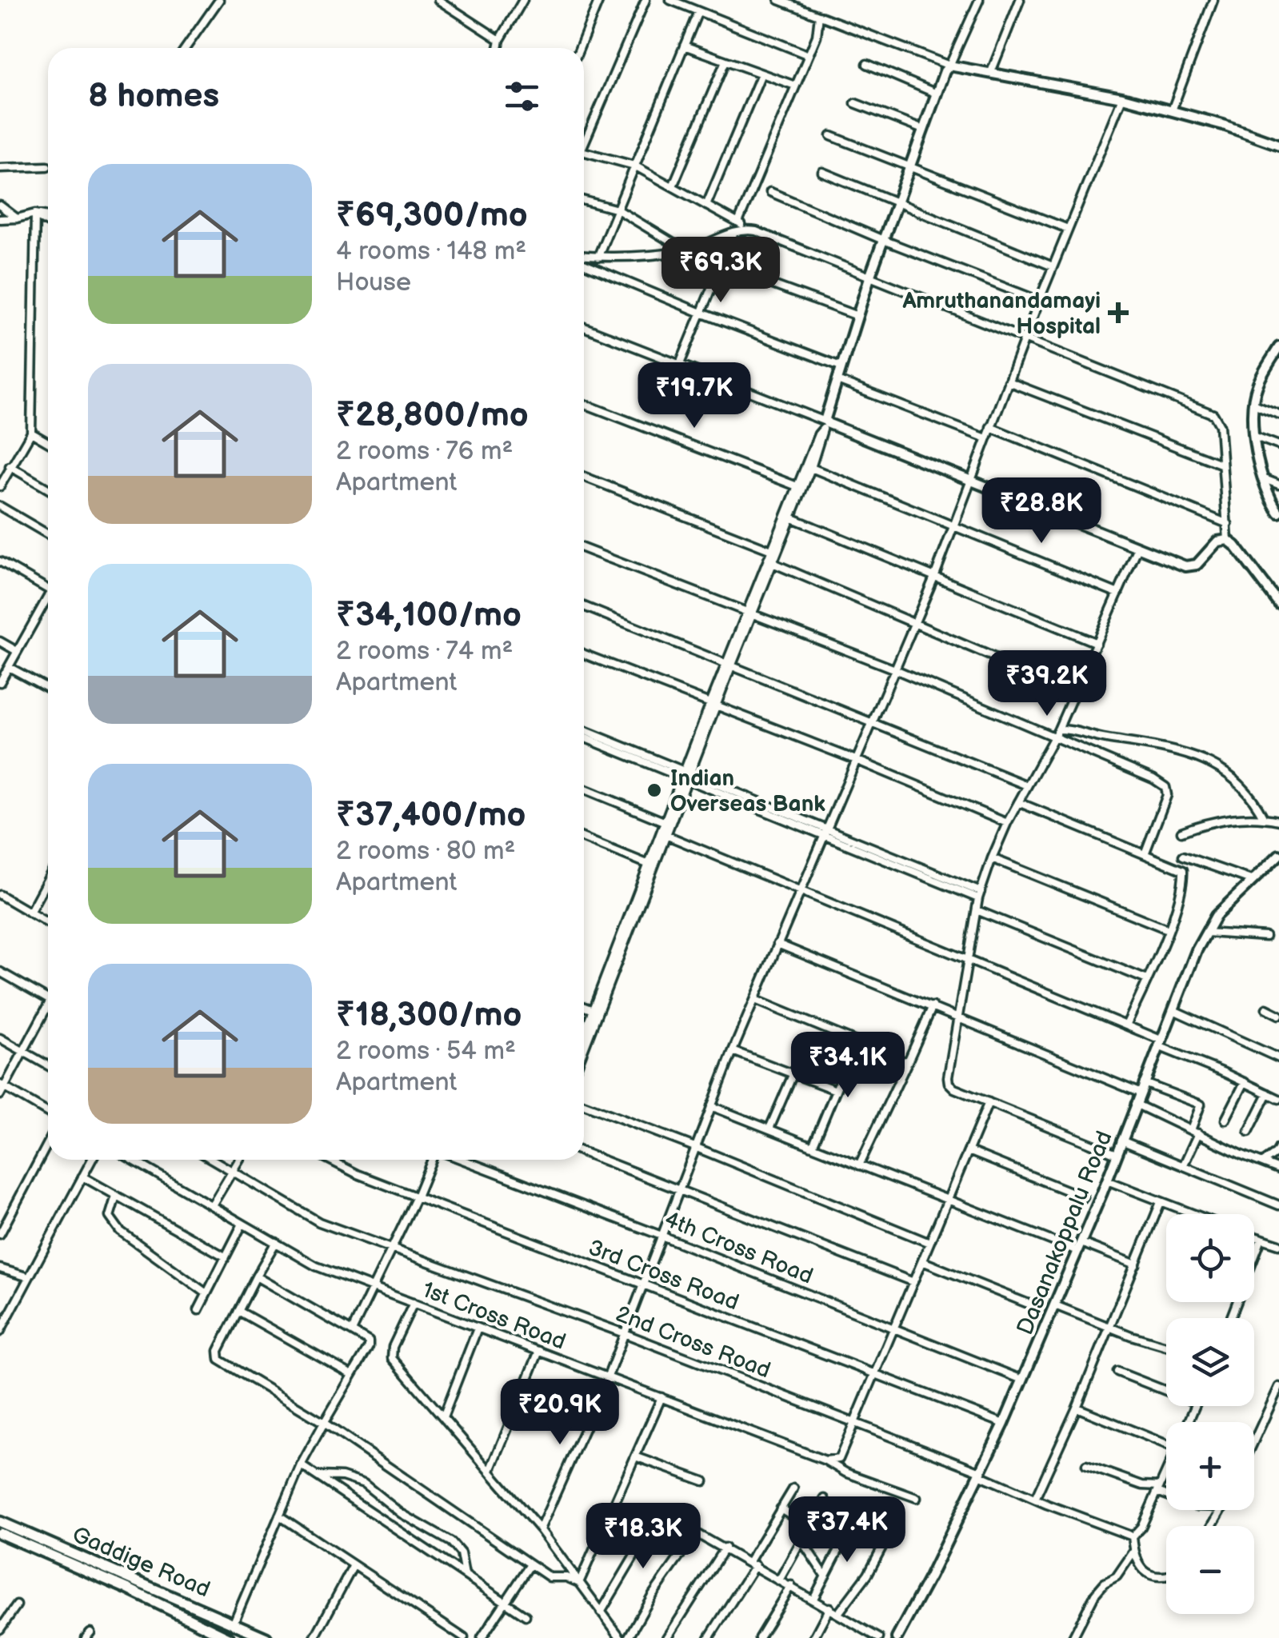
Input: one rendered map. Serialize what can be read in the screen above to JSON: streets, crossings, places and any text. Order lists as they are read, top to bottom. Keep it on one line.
{"streets":{"main road":["Gaddige Road"],"street":["Dasanakoppalu Road","4th Cross Road","3rd Cross Road","1st Cross Road","2nd Cross Road"]},"crossings":[["Dasanakoppalu Road","4th Cross Road"],["Dasanakoppalu Road","3rd Cross Road"],["Dasanakoppalu Road","2nd Cross Road"]],"places":{"health":["Amruthanandamayi Hospital"],"other":["Indian Overseas Bank"]},"page":{"heading":"8 homes","list":[{"name":"₹69,300/mo","note":"4 rooms · 148 m² · House"},{"name":"₹28,800/mo","note":"2 rooms · 76 m² · Apartment"},{"name":"₹34,100/mo","note":"2 rooms · 74 m² · Apartment"},{"name":"₹37,400/mo","note":"2 rooms · 80 m² · Apartment"},{"name":"₹18,300/mo","note":"2 rooms · 54 m² · Apartment"}],"price":["₹69.3K","₹19.7K","₹28.8K","₹39.2K","₹34.1K","₹20.9K","₹37.4K","₹18.3K"],"map_buttons":["+","−"]}}
